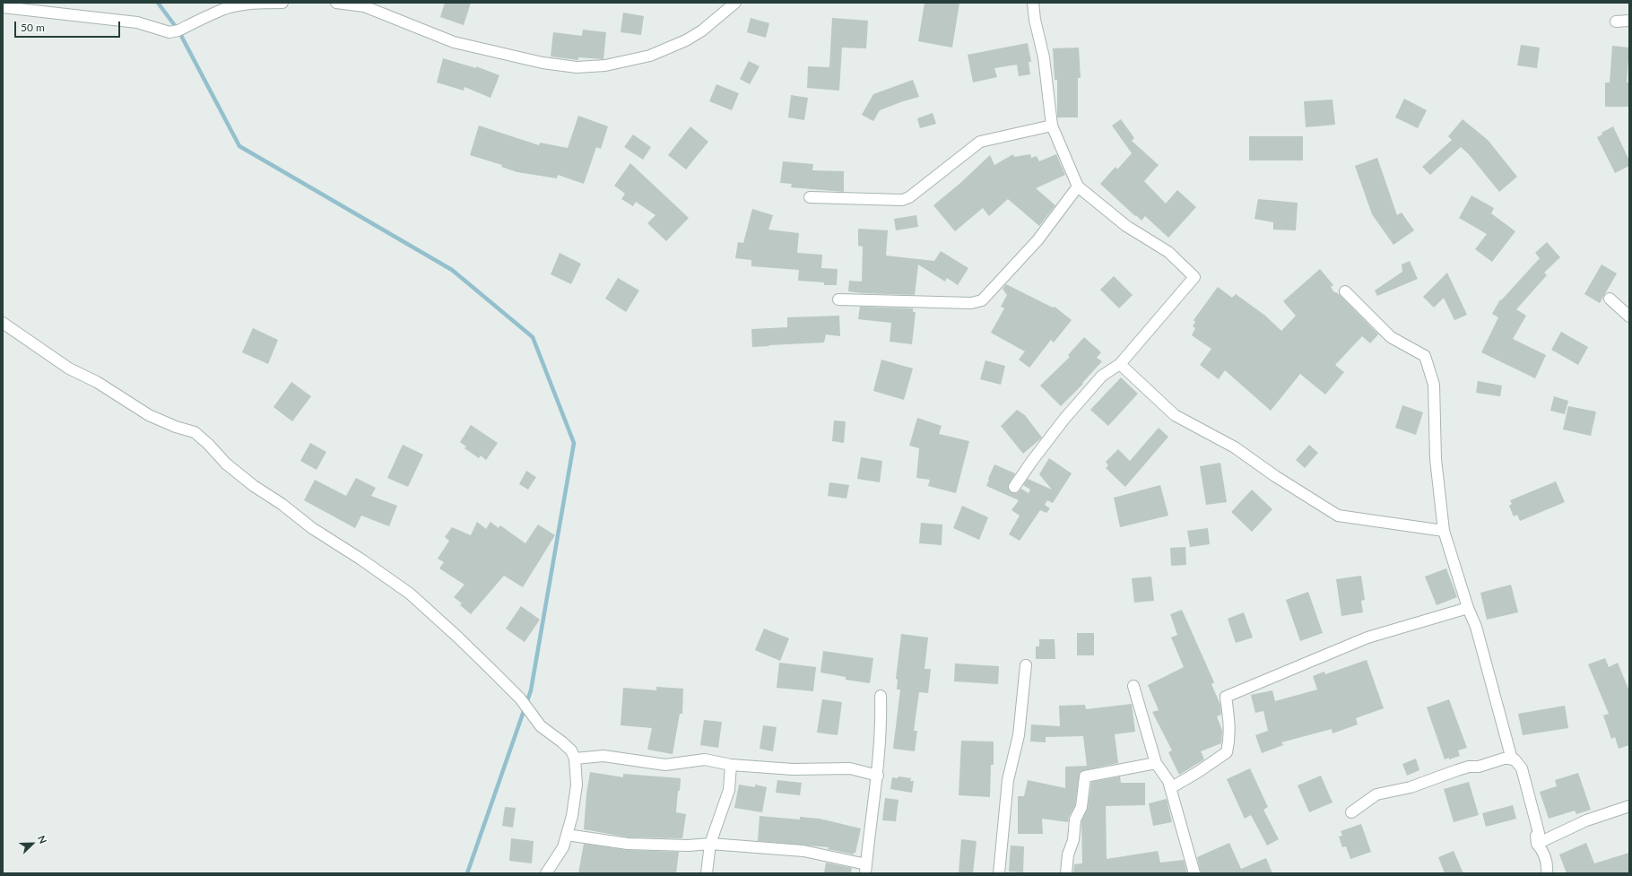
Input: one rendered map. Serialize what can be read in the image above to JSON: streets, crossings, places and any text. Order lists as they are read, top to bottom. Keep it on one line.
{"scale_bar":"50 m","north":"top right"}
